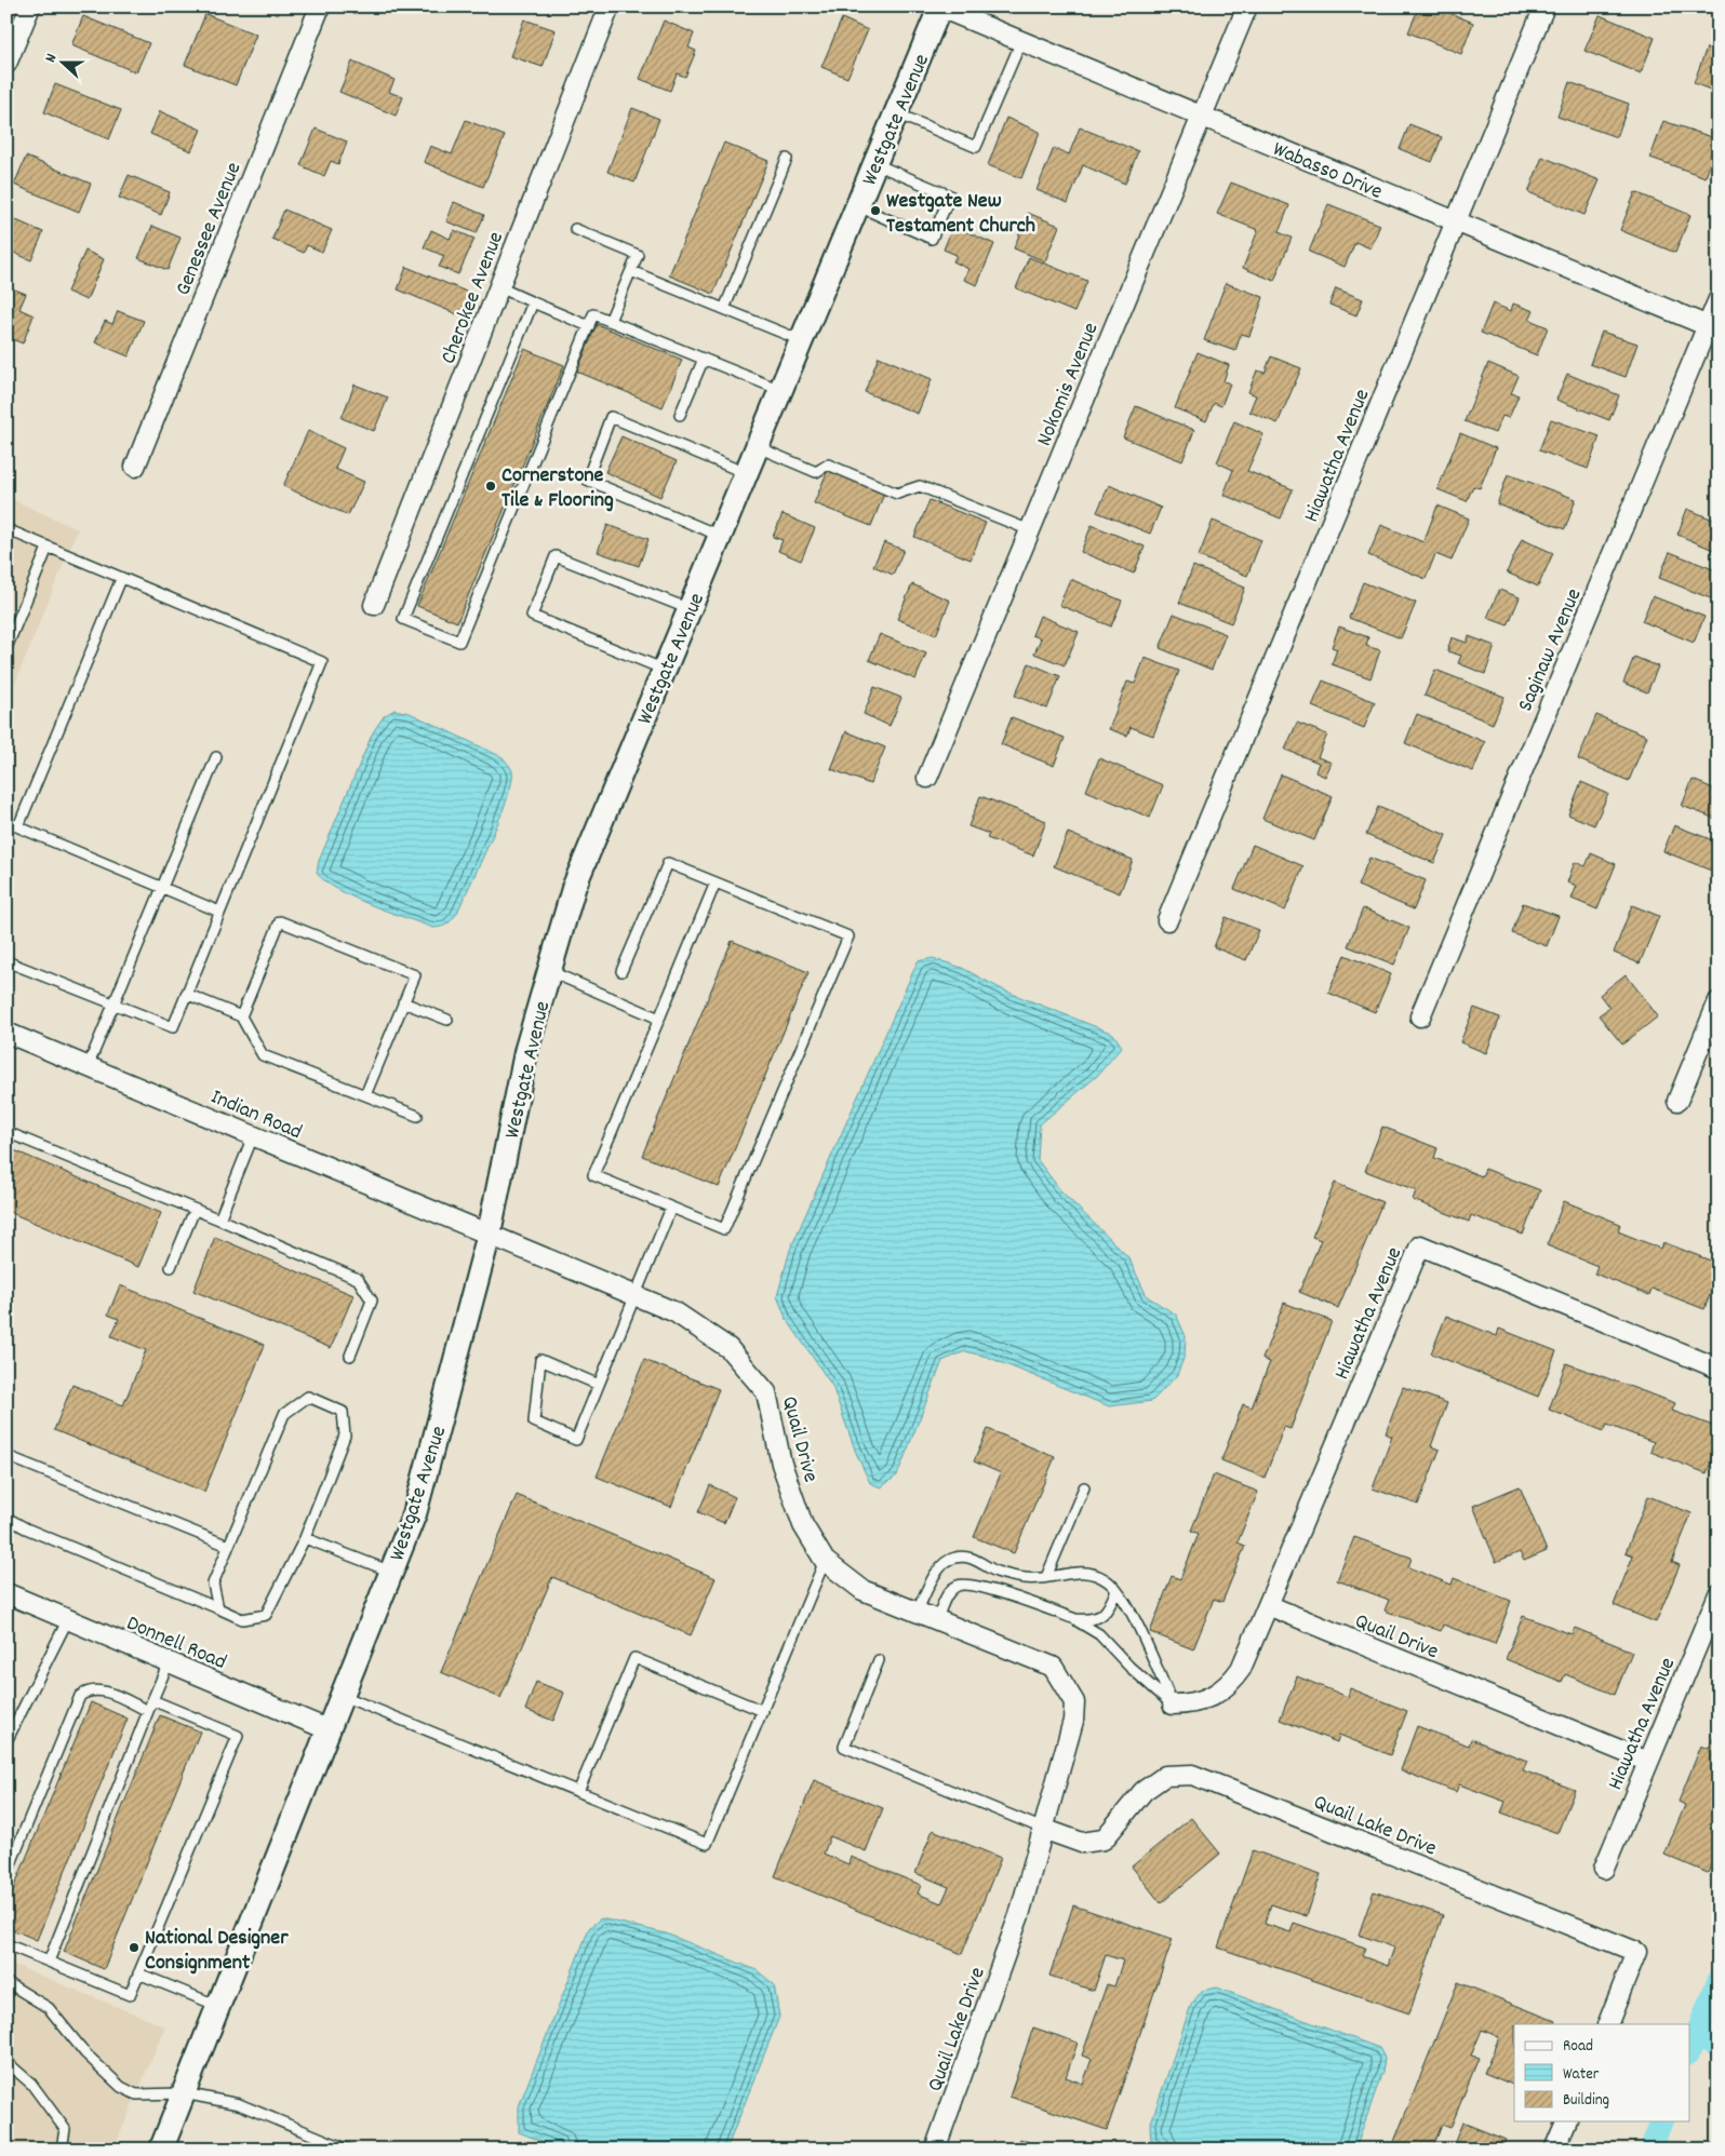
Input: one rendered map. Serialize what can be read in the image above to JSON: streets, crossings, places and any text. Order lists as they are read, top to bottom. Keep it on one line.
{"streets":{"street":["Westgate Avenue","Wabasso Drive","Genessee Avenue","Cherokee Avenue","Nokomis Avenue","Hiawatha Avenue","Saginaw Avenue","Indian Road","Quail Drive","Donnell Road","Quail Lake Drive"]},"crossings":[["Westgate Avenue","Wabasso Drive"],["Westgate Avenue","Indian Road"],["Westgate Avenue","Quail Drive"],["Westgate Avenue","Donnell Road"],["Wabasso Drive","Nokomis Avenue"],["Wabasso Drive","Hiawatha Avenue"],["Wabasso Drive","Saginaw Avenue"],["Hiawatha Avenue","Quail Drive"],["Indian Road","Quail Drive"],["Quail Drive","Quail Lake Drive"]],"places":["Westgate New Testament Church","Cornerstone Tile & Flooring","National Designer Consignment"],"legend":["Road","Water","Building"],"north":"left"}
